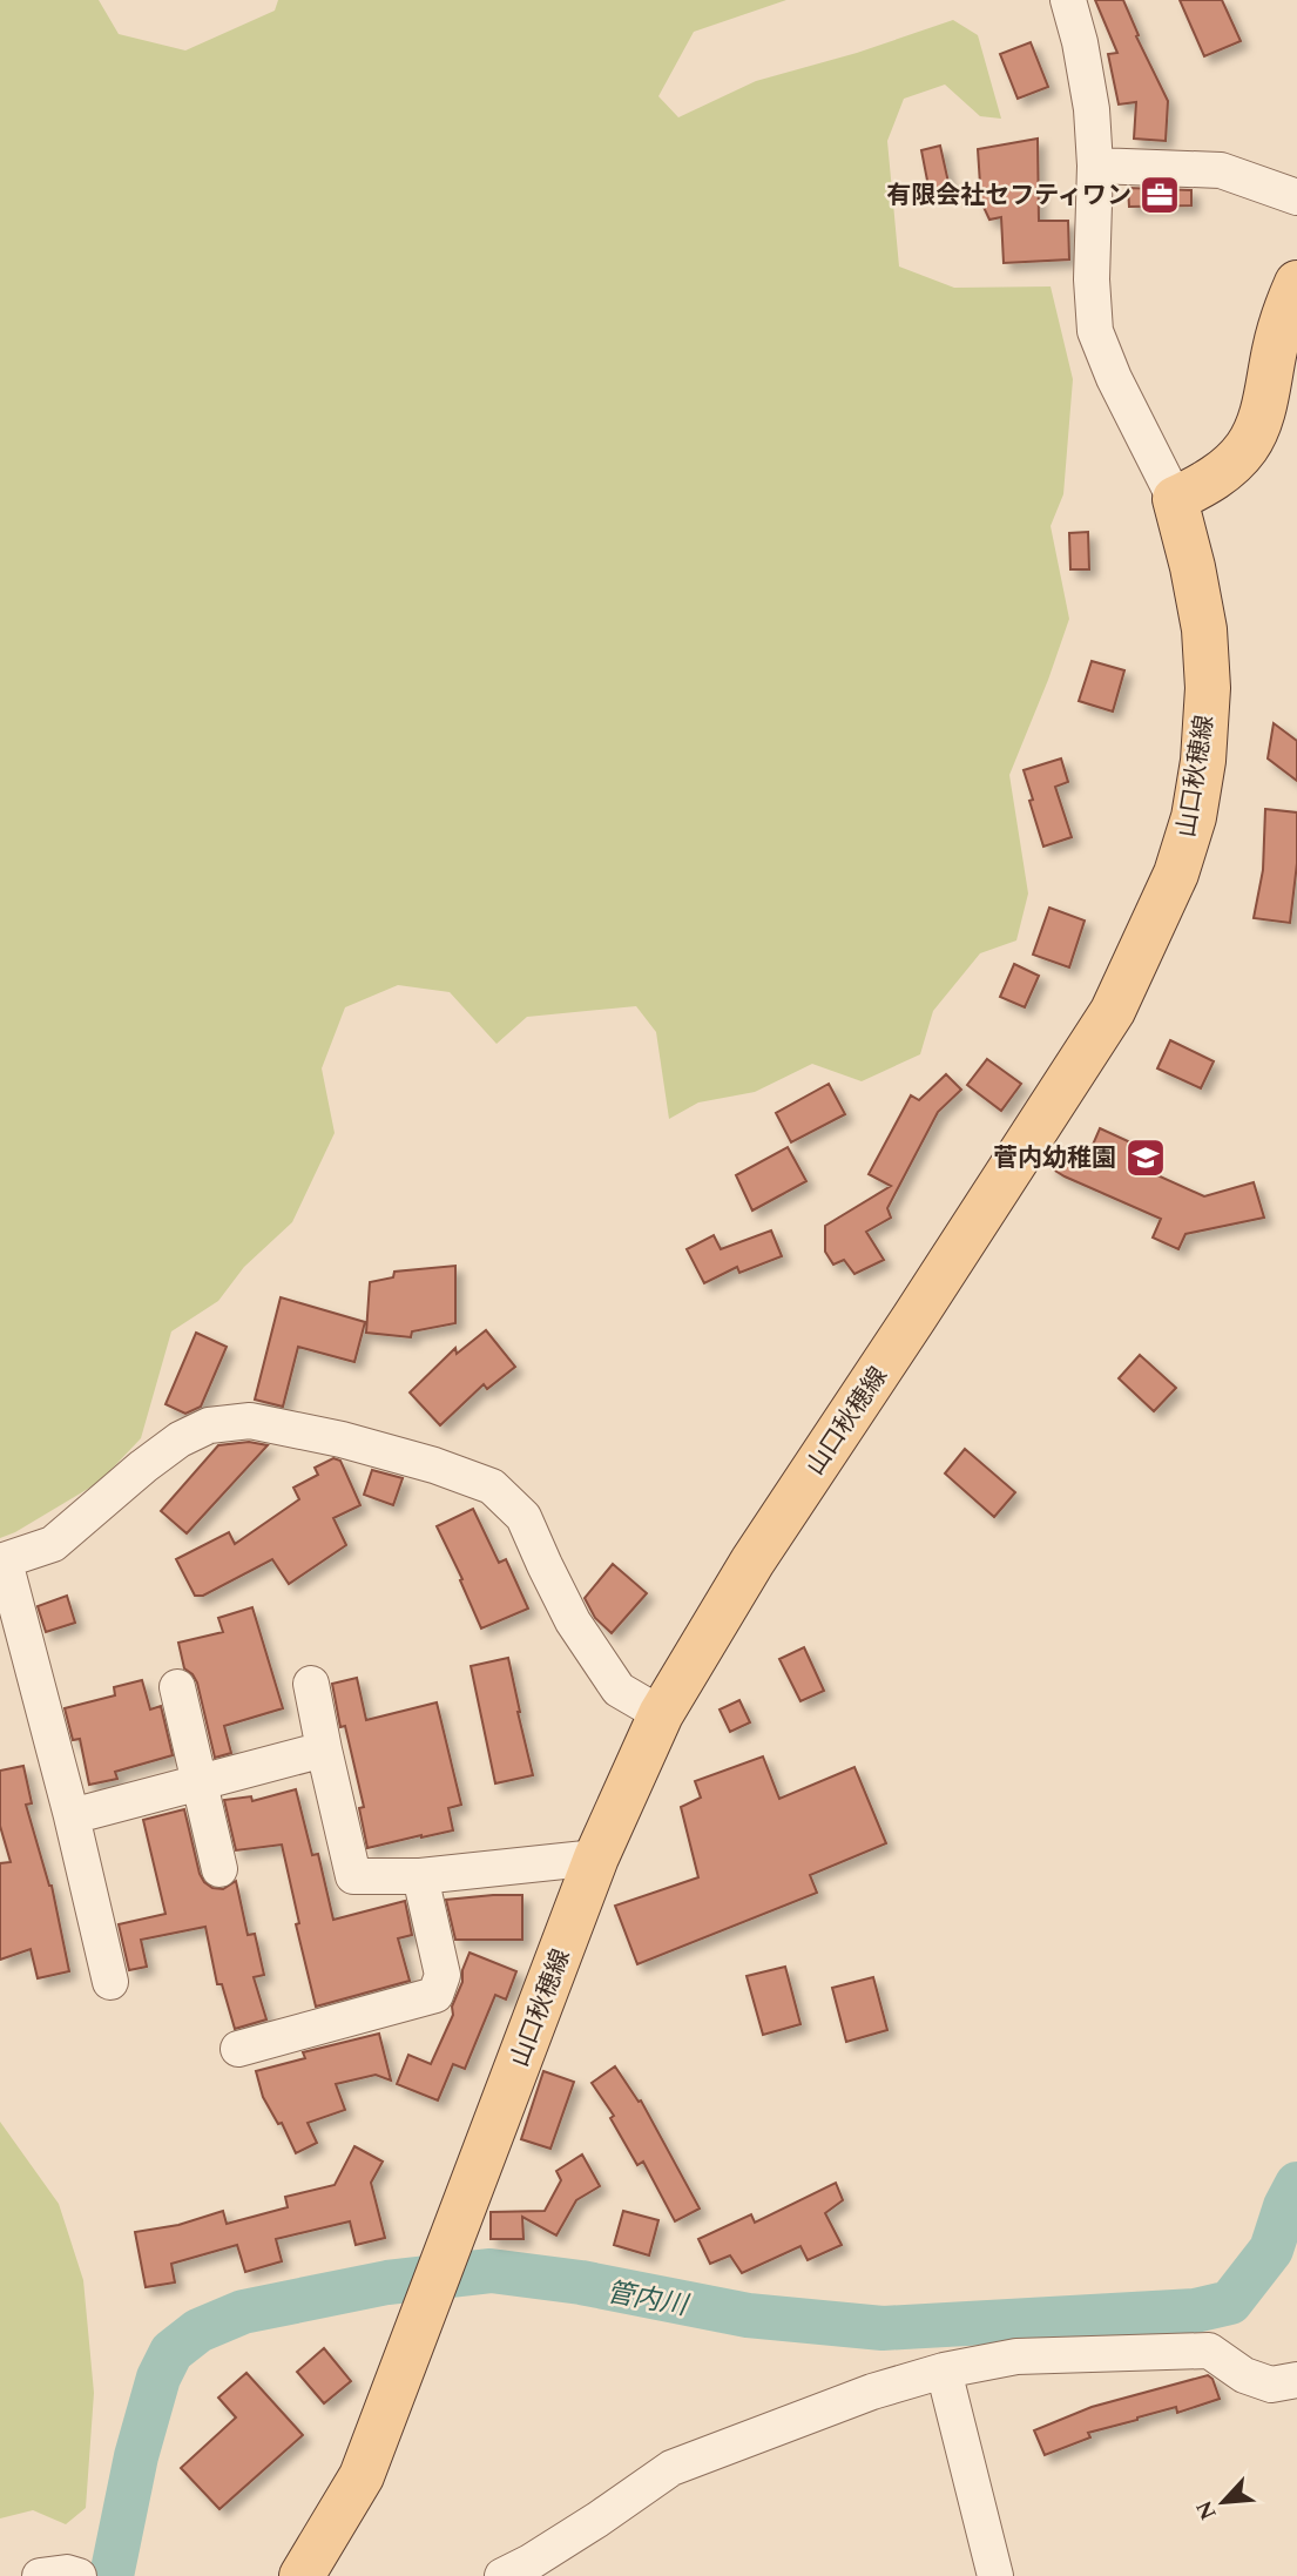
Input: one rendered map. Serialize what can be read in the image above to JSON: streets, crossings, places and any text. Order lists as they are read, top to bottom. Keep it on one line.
{"streets":{"main road":["山口秋穂線"]},"water":["管内川"],"places":{"office":["有限会社セフティワン"],"school or university":["菅内幼稚園"]},"north":"bottom left"}
